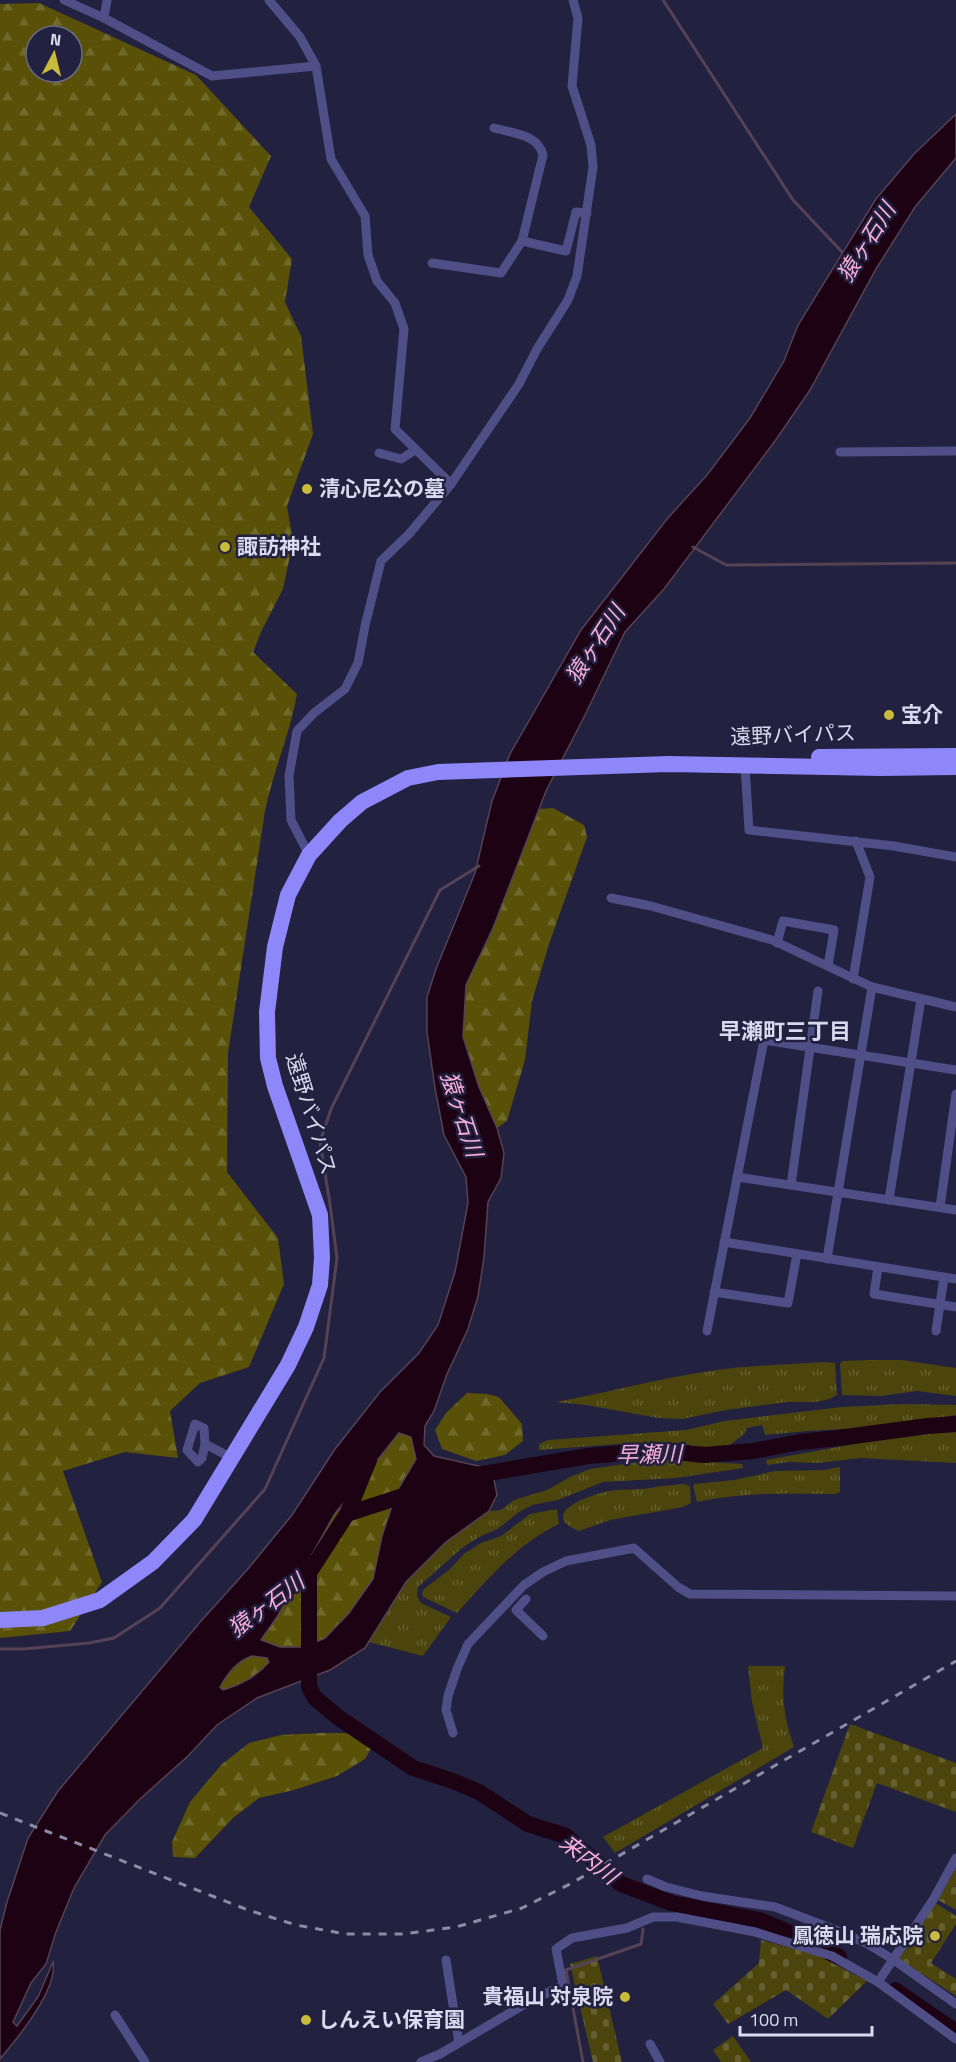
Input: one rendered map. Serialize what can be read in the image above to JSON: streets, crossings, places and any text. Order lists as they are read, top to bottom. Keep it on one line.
{"streets":{"highway":["遠野バイパス"]},"districts":["早瀬町三丁目"],"water":["猿ヶ石川","早瀬川","来内川"],"places":["清心尼公の墓","諏訪神社","宝介","鳳徳山 瑞応院","貴福山 対泉院","しんえい保育園"],"scale_bar":"100 m","north":"top"}
